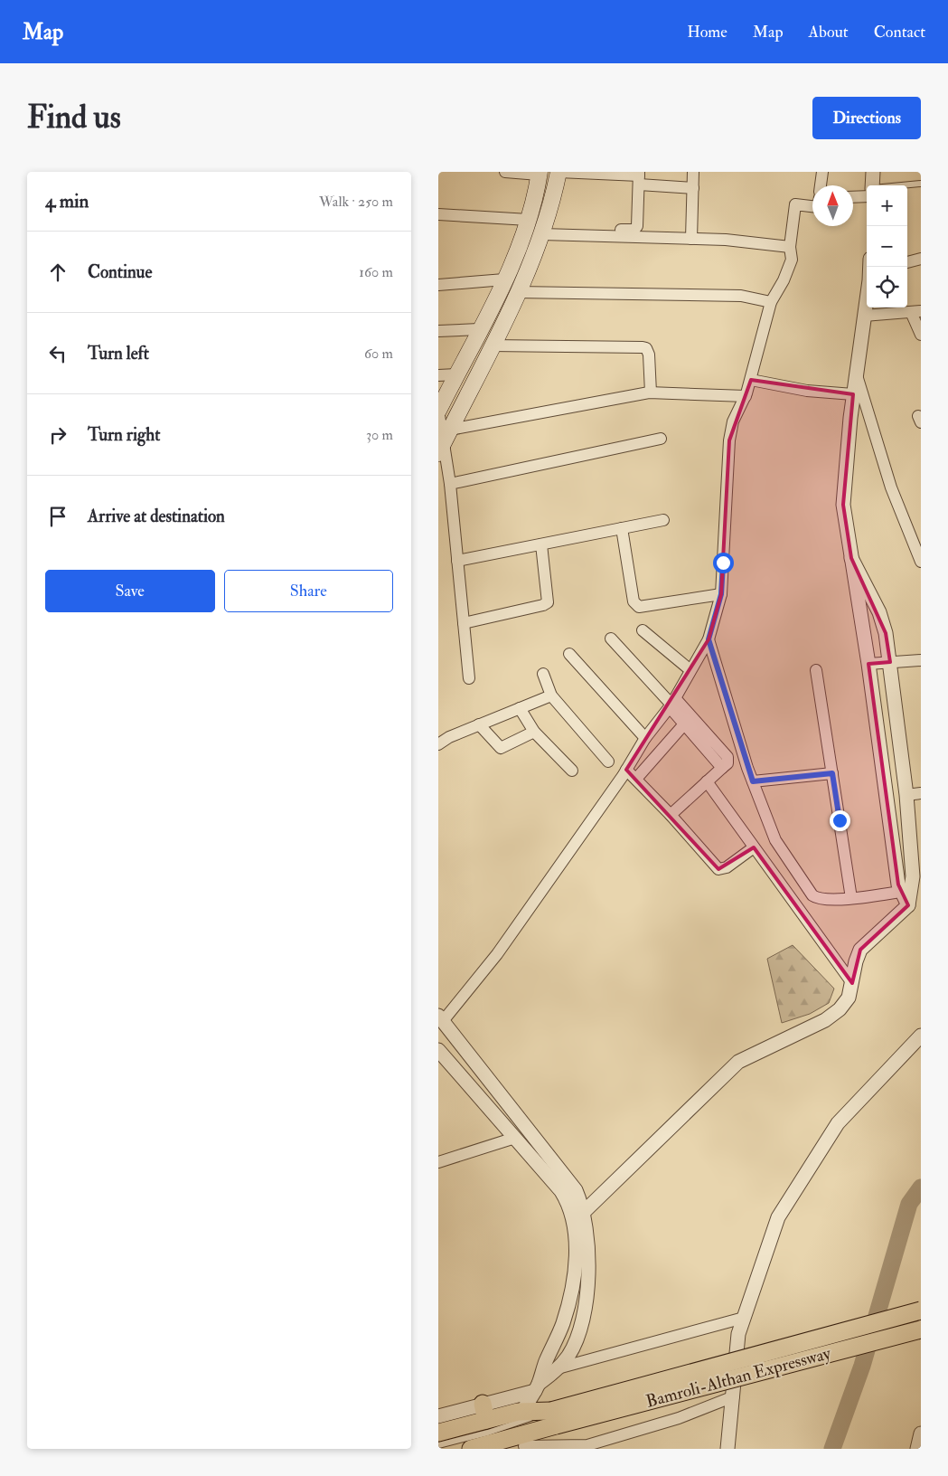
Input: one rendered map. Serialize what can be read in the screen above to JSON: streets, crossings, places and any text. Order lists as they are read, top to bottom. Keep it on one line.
{"streets":{"main road":["Bamroli-Althan Expressway"]},"north":"top","page":{"header":"Map","nav":["Home","Map","About","Contact"],"buttons":["Directions",["Save","Share"]],"title":"Find us","heading":["4 min","Walk · 250 m"],"map_buttons":["+","−"],"list":[["Continue","160 m"],["Turn left","60 m"],["Turn right","30 m"],"Arrive at destination"]}}
